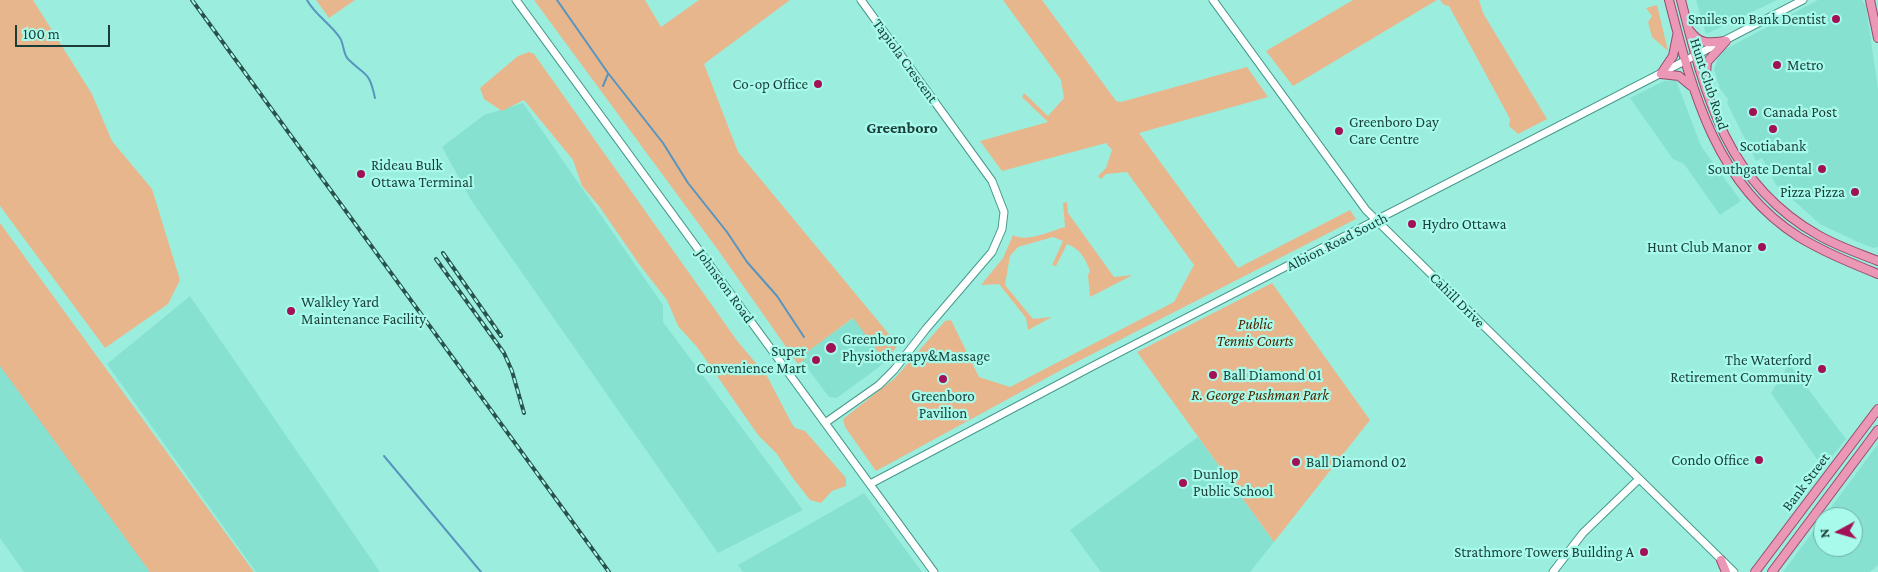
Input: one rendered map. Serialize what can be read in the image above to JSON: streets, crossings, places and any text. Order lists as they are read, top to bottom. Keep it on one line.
{"streets":{"main road":["Hunt Club Road","Bank Street"],"street":["Tapiola Crescent","Albion Road South","Johnston Road","Cahill Drive"]},"crossings":[["Tapiola Crescent","Johnston Road"],["Hunt Club Road","Albion Road South"],["Albion Road South","Johnston Road"],["Albion Road South","Cahill Drive"]],"districts":["Greenboro"],"parks":["Public Tennis Courts","R. George Pushman Park"],"places":["Smiles on Bank Dentist","Metro","Co-op Office","Canada Post","Scotiabank","Greenboro Day Care Centre","Southgate Dental","Rideau Bulk Ottawa Terminal","Pizza Pizza","Hydro Ottawa","Hunt Club Manor","Walkley Yard Maintenance Facility","Greenboro Physiotherapy&Massage","Super Convenience Mart","The Waterford Retirement Community","Ball Diamond 01","Greenboro Pavilion","Condo Office","Ball Diamond 02","Dunlop Public School","Strathmore Towers Building A"],"scale_bar":"100 m","north":"left"}
